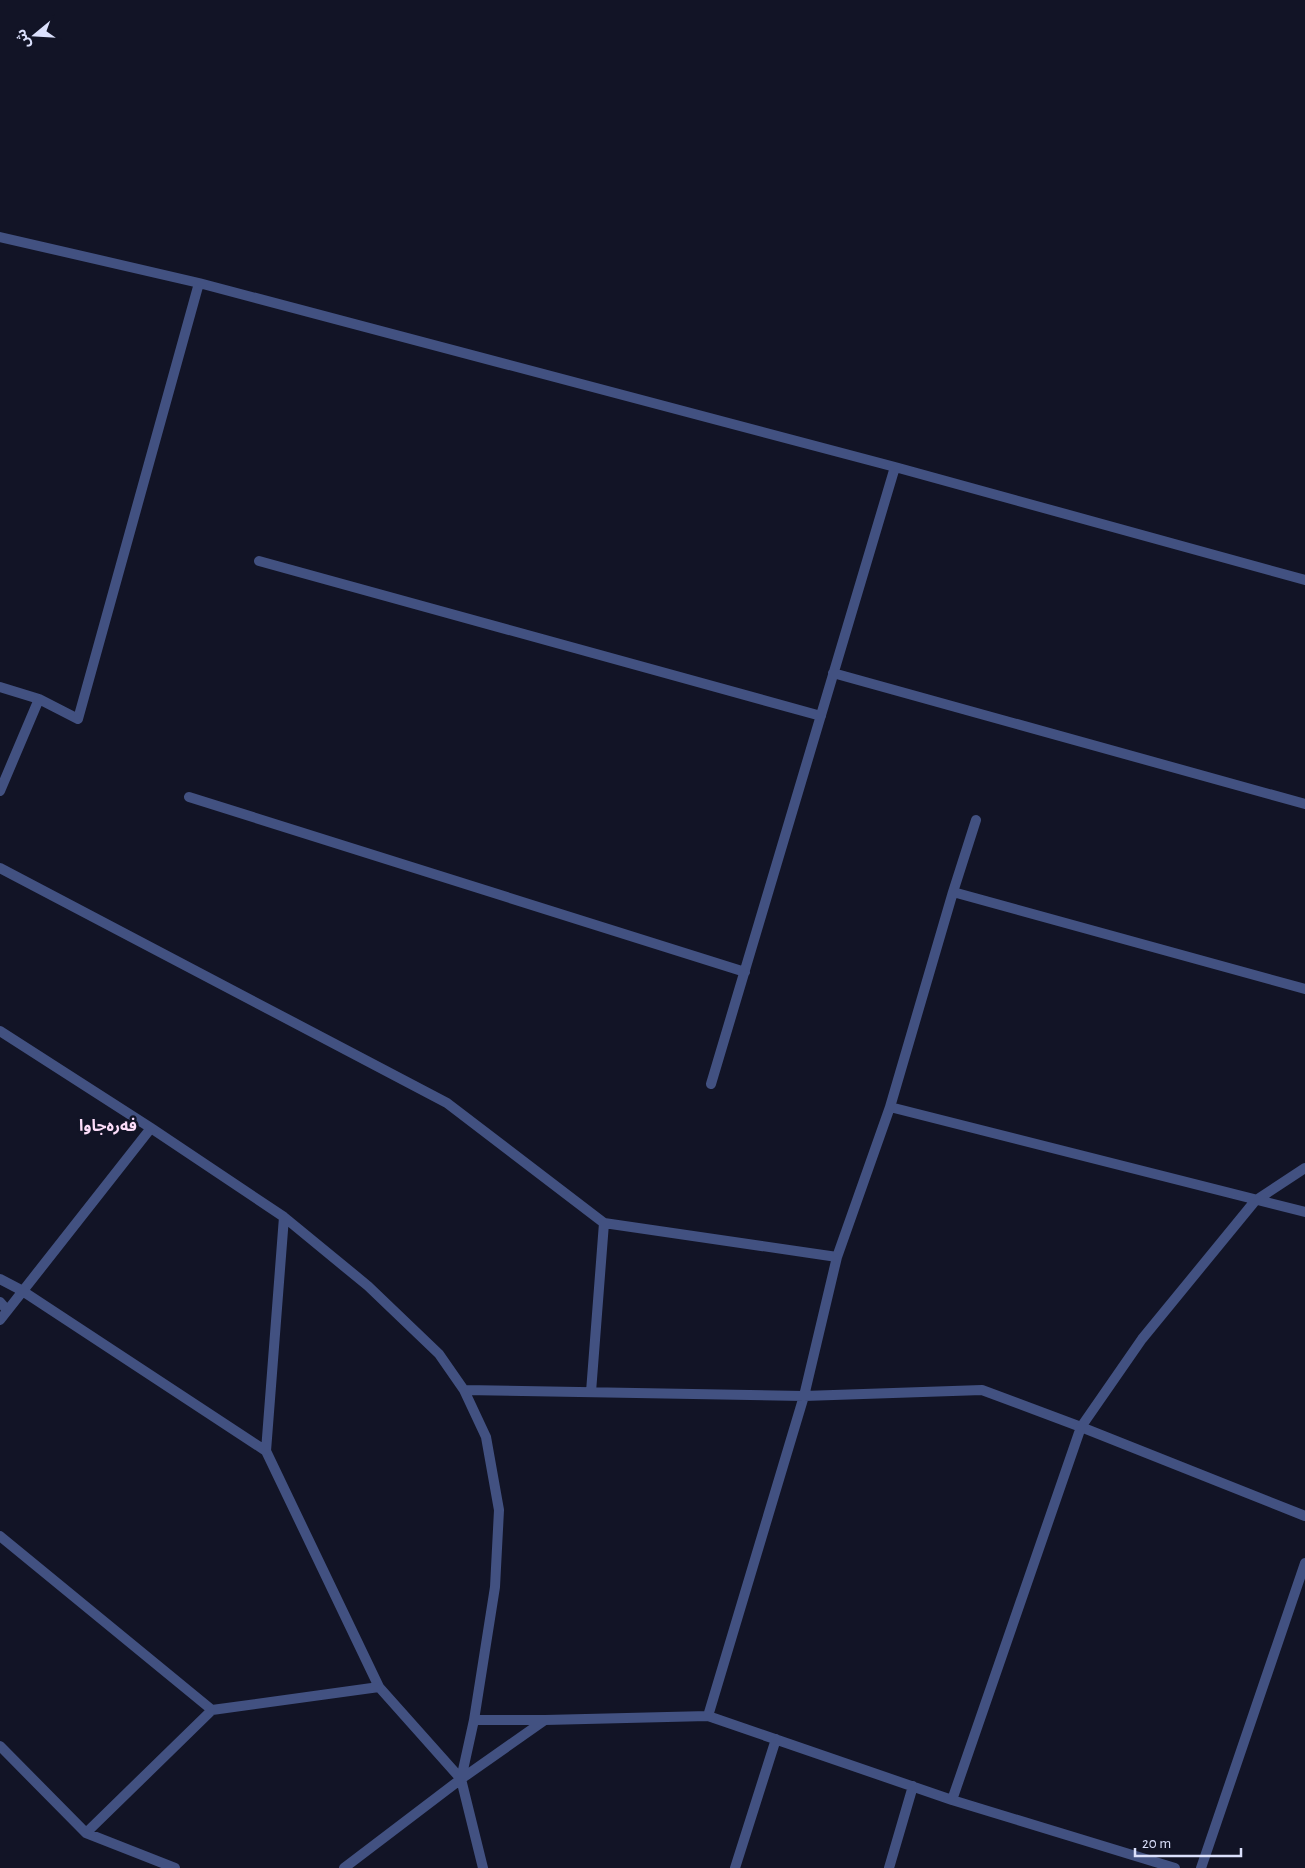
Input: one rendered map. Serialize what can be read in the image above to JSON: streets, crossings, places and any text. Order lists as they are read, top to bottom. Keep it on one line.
{"districts":["فەرەجاوا"],"scale_bar":"20 m","north":"left"}
